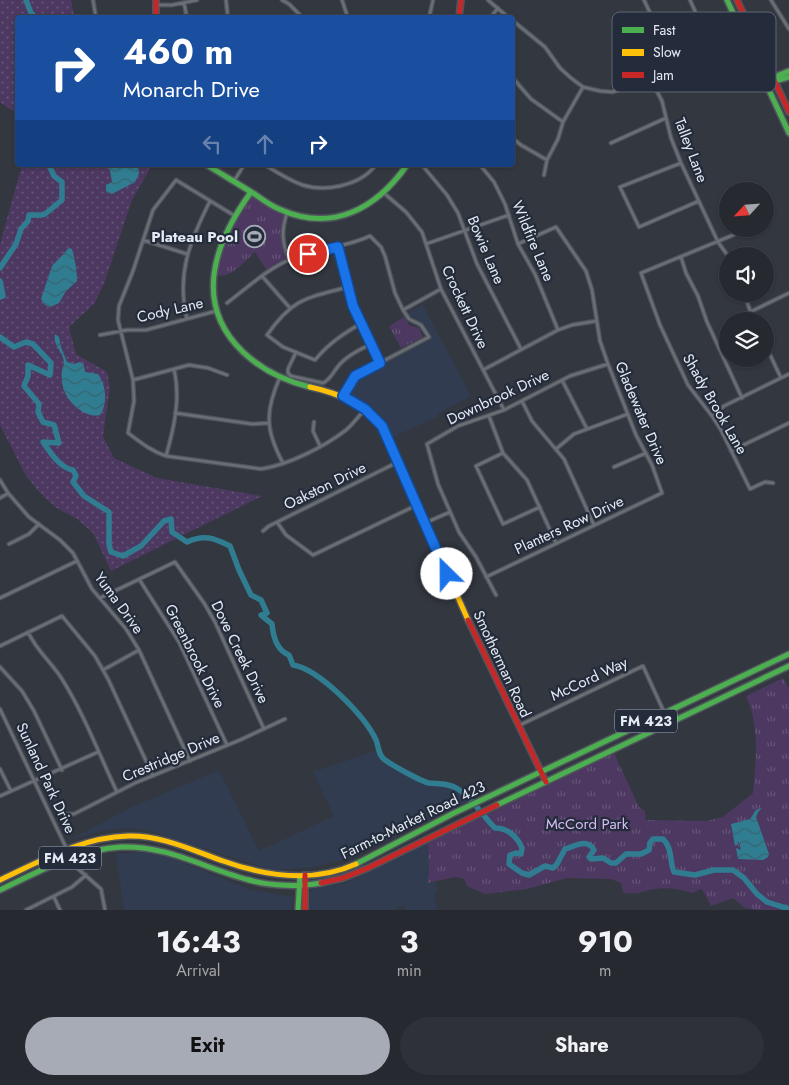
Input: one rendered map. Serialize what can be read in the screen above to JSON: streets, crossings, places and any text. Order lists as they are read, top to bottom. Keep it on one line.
{"streets":{"main road":["Smotherman Road","FM 423","Farm-to-Market Road 423"],"street":["Talley Lane","Wildfire Lane","Bowie Lane","Crockett Drive","Cody Lane","Downbrook Drive","Shady Brook Lane","Gladewater Drive","Oakston Drive","Planters Row Drive","Yuma Drive","Dove Creek Drive","Greenbrook Drive","McCord Way","Crestridge Drive","Sunland Park Drive"]},"crossings":[["Wildfire Lane","Gladewater Drive"],["Crockett Drive","Downbrook Drive"],["Cody Lane","Smotherman Road"],["Downbrook Drive","Gladewater Drive"],["Gladewater Drive","Planters Row Drive"],["Oakston Drive","Smotherman Road"],["Yuma Drive","Crestridge Drive"],["Dove Creek Drive","Greenbrook Drive"],["Dove Creek Drive","Crestridge Drive"],["Greenbrook Drive","Crestridge Drive"],["Smotherman Road","McCord Way"],["Smotherman Road","Farm-to-Market Road 423"],["McCord Way","Farm-to-Market Road 423"],["Sunland Park Drive","Farm-to-Market Road 423"]],"parks":["McCord Park"],"places":{"sports":["Plateau Pool"]},"legend":["Fast","Slow","Jam"],"north":"bottom left","page":{"turn":["460 m","Monarch Drive"],"eta":["16:43","Arrival","3","min","910","m"],"buttons":["Exit","Share"]}}
